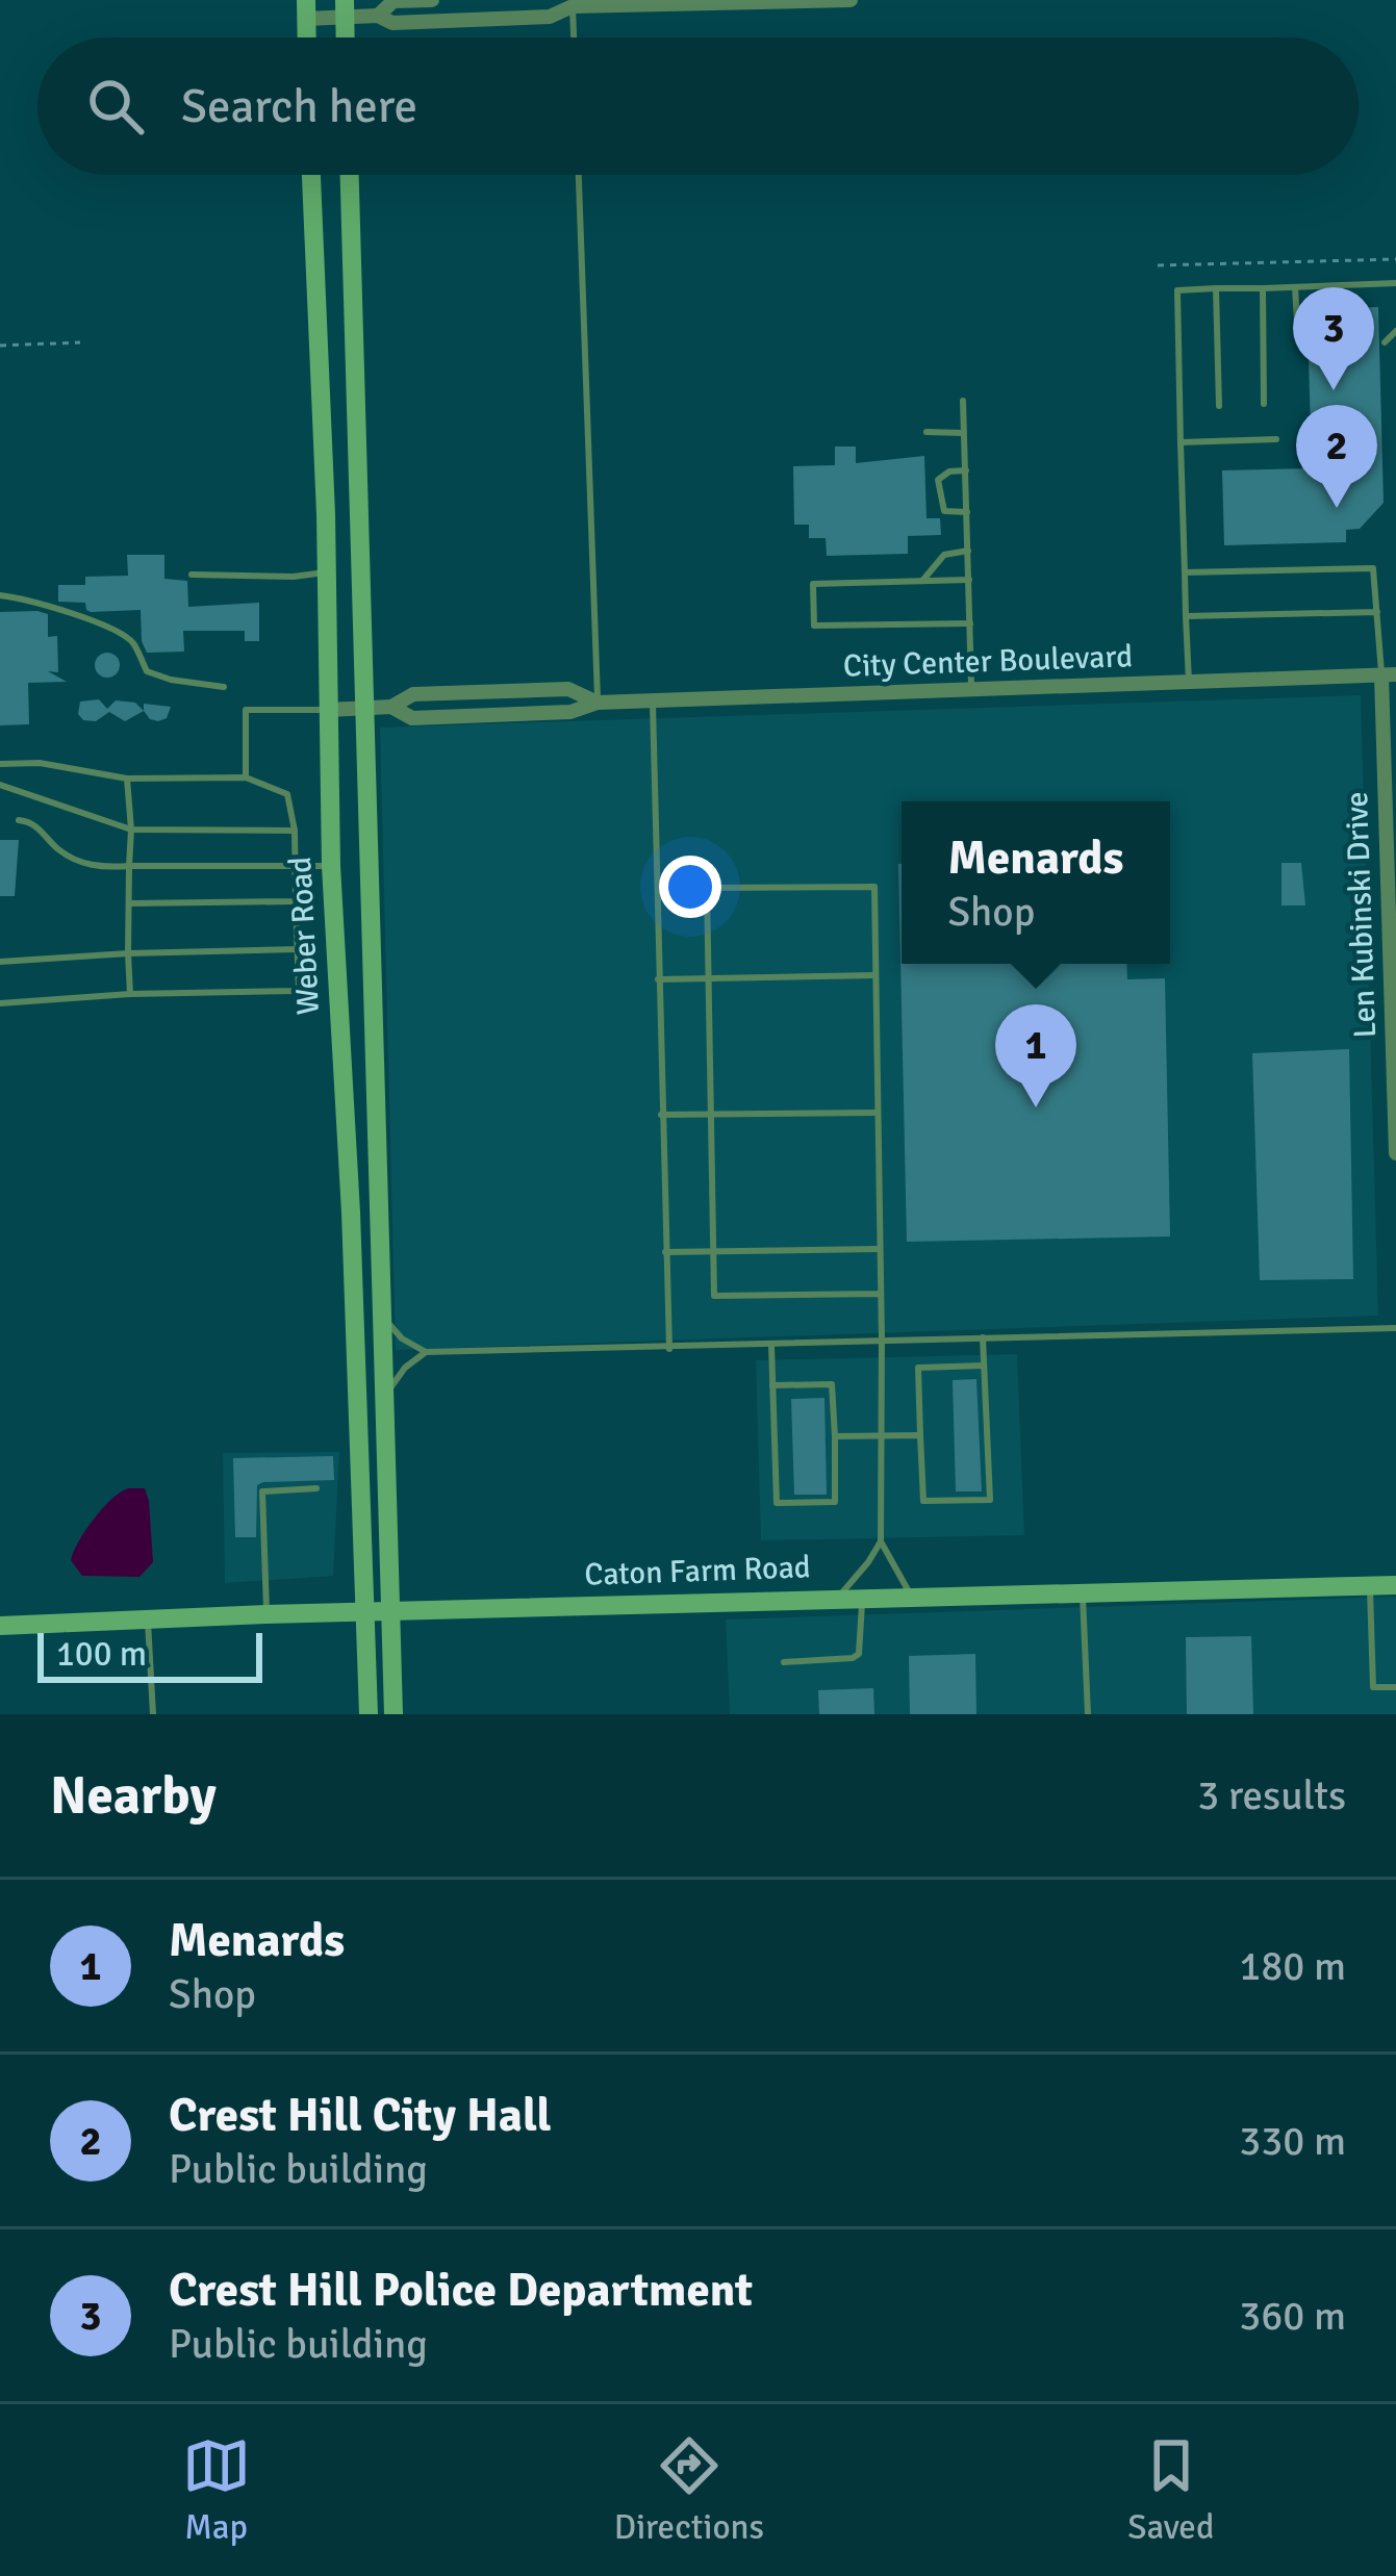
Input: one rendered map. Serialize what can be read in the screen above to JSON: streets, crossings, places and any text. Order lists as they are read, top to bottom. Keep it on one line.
{"streets":{"main road":["Weber Road","Caton Farm Road"],"street":["City Center Boulevard","Len Kubinski Drive"]},"crossings":[["City Center Boulevard","Len Kubinski Drive"],["Weber Road","Caton Farm Road"]],"scale_bar":"100 m","page":{"search":"Search here","pins":["3","2","1"],"popup":["Menards","Shop"],"scale":"100 m","heading":["Nearby","3 results"],"list":[{"mark":"1","name":"Menards","note":"Shop","value":"180 m"},{"mark":"2","name":"Crest Hill City Hall","note":"Public building","value":"330 m"},{"mark":"3","name":"Crest Hill Police Department","note":"Public building","value":"360 m"}],"nav":["Map","Directions","Saved"]}}
